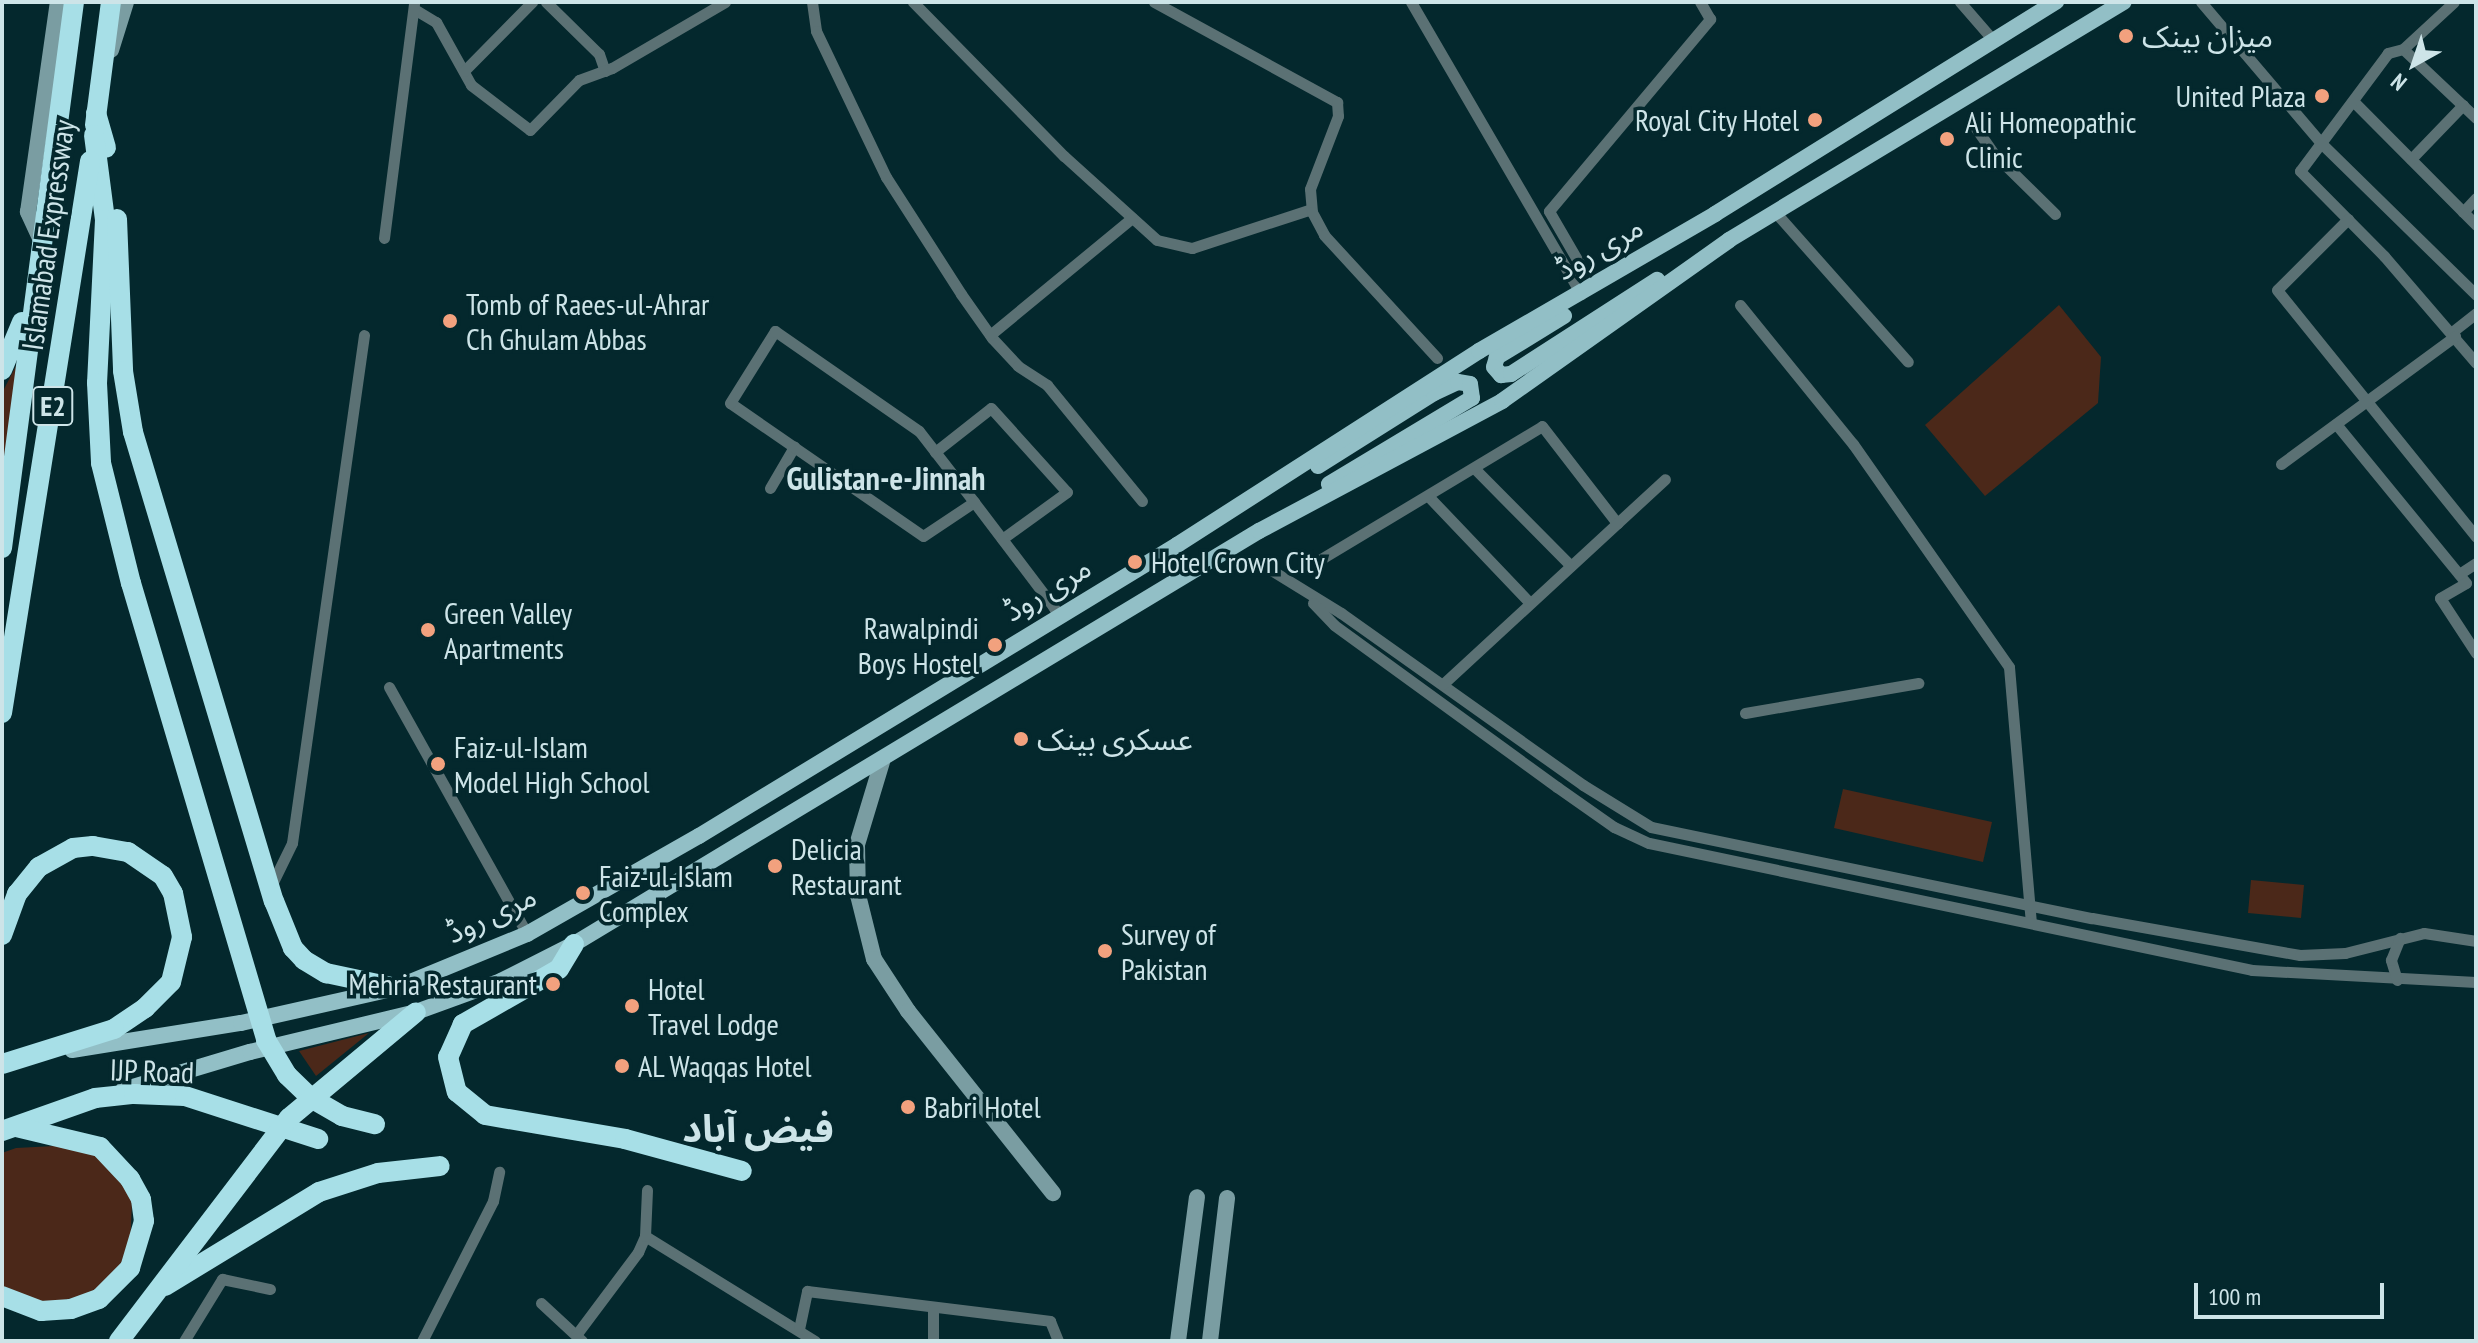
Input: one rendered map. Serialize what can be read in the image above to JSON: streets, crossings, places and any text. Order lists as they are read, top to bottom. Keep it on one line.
{"streets":{"highway":["Islamabad Expressway","مری روڈ","E2","IJP Road"]},"crossings":[["مری روڈ","IJP Road"]],"districts":["Gulistan-e-Jinnah","فیض آباد"],"places":["میزان بینک","United Plaza","Royal City Hotel","Ali Homeopathic Clinic","Tomb of Raees-ul-Ahrar Ch Ghulam Abbas","Hotel Crown City","Green Valley Apartments","Rawalpindi Boys Hostel","عسکری بینک","Faiz-ul-Islam Model High School","Delicia Restaurant","Faiz-ul-Islam Complex","Survey of Pakistan","Mehria Restaurant","Hotel Travel Lodge","AL Waqqas Hotel","Babri Hotel"],"scale_bar":"100 m","north":"bottom left"}
